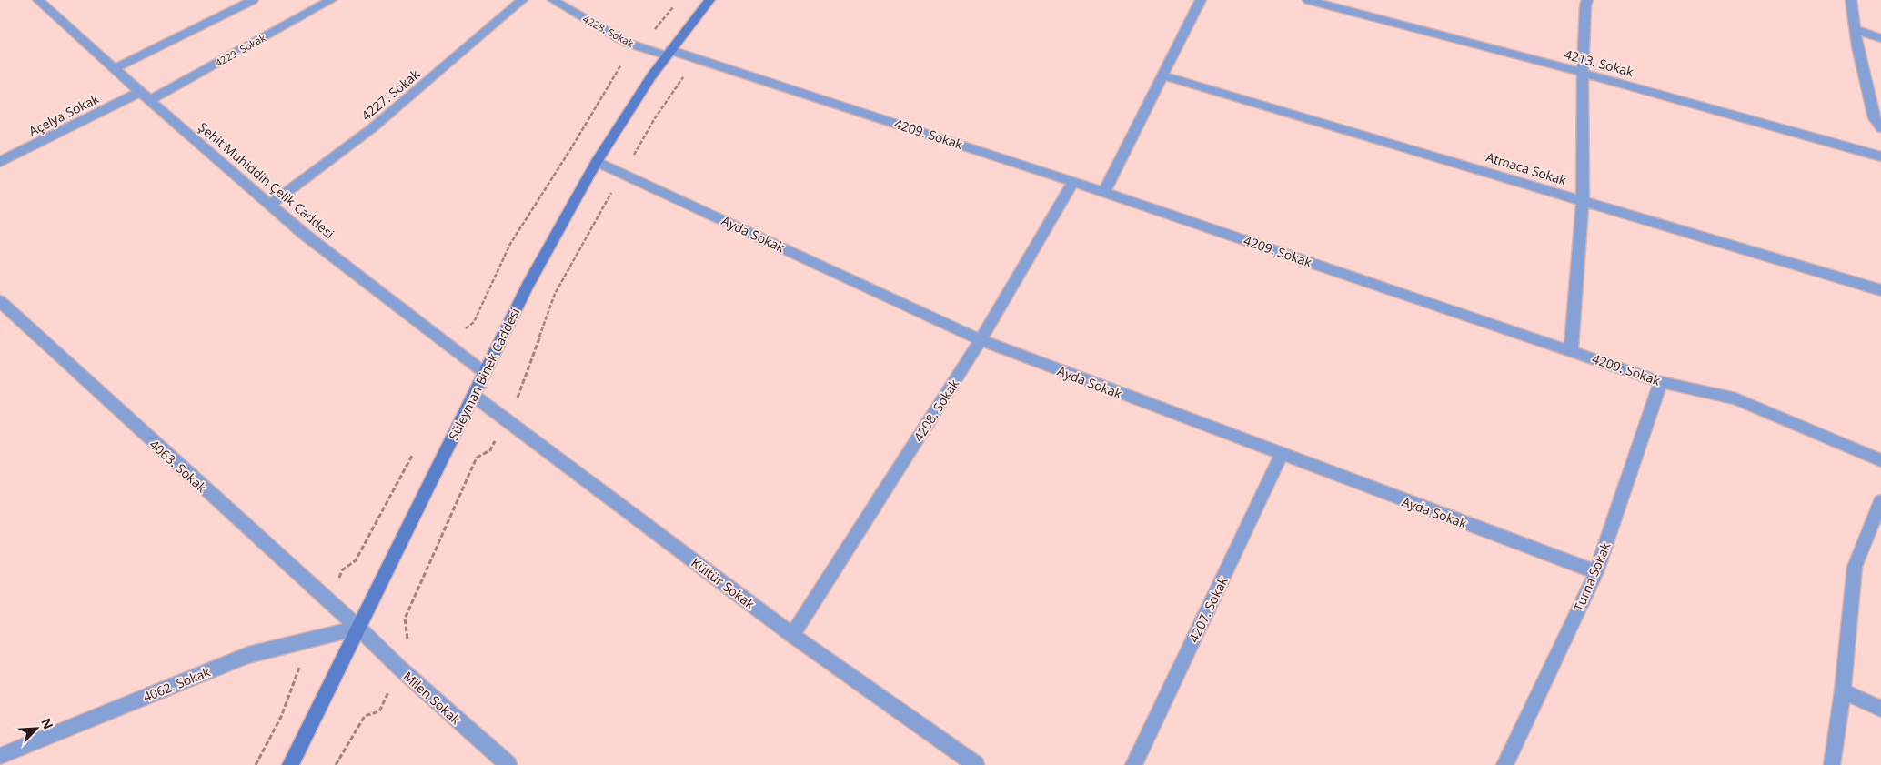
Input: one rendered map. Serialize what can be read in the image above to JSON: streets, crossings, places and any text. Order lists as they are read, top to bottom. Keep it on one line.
{"streets":{"street":["4228. Sokak","4229. Sokak","4213. Sokak","4227. Sokak","Açelya Sokak","4209. Sokak","Atmaca Sokak","Şehit Muhiddin Çelik Caddesi","Ayda Sokak","Süleyman Binek Caddesi","4208. Sokak","4063. Sokak","Turna Sokak","Kültür Sokak","4207. Sokak","4062. Sokak","Milen Sokak"]},"crossings":[["4228. Sokak","4209. Sokak"],["4228. Sokak","Süleyman Binek Caddesi"],["4229. Sokak","Şehit Muhiddin Çelik Caddesi"],["4227. Sokak","Şehit Muhiddin Çelik Caddesi"],["Açelya Sokak","Şehit Muhiddin Çelik Caddesi"],["4209. Sokak","Süleyman Binek Caddesi"],["4209. Sokak","4208. Sokak"],["4209. Sokak","Turna Sokak"],["Şehit Muhiddin Çelik Caddesi","Süleyman Binek Caddesi"],["Ayda Sokak","Süleyman Binek Caddesi"],["Ayda Sokak","4208. Sokak"],["Ayda Sokak","Turna Sokak"],["Ayda Sokak","4207. Sokak"],["Süleyman Binek Caddesi","4063. Sokak"],["Süleyman Binek Caddesi","Kültür Sokak"],["Süleyman Binek Caddesi","4062. Sokak"],["Süleyman Binek Caddesi","Milen Sokak"],["4208. Sokak","Kültür Sokak"],["4063. Sokak","4062. Sokak"],["4063. Sokak","Milen Sokak"],["4062. Sokak","Milen Sokak"]],"north":"top right"}
